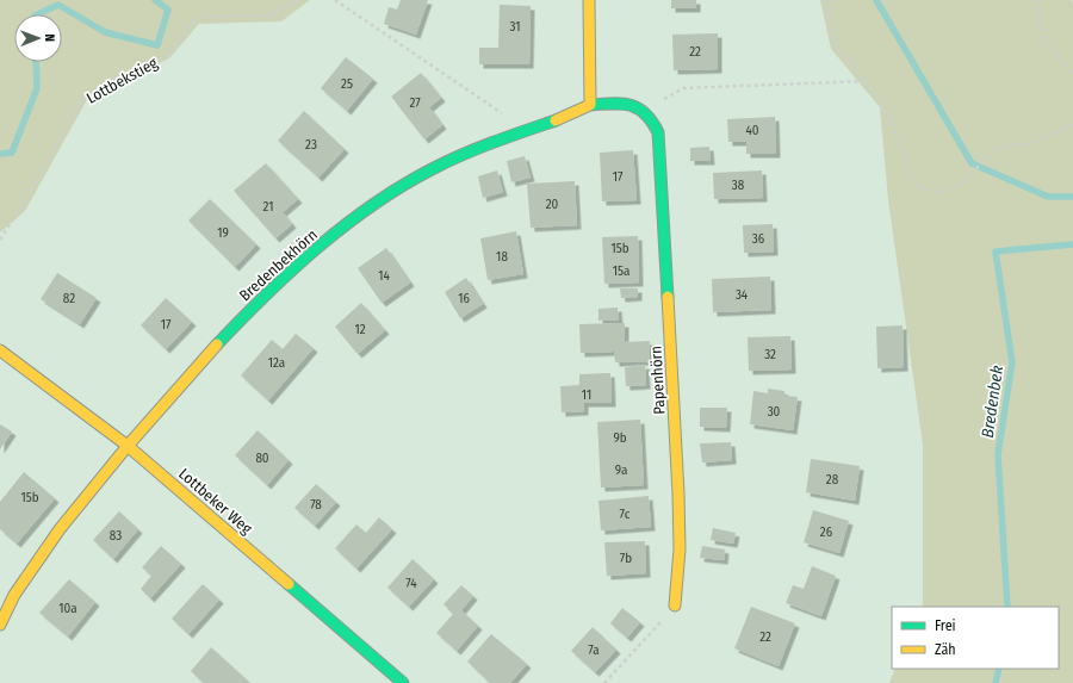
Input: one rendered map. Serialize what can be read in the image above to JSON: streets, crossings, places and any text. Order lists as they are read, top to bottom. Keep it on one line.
{"streets":{"street":["Bredenbekhörn","Papenhörn","Lottbeker Weg"],"path":["Lottbekstieg"]},"crossings":[["Bredenbekhörn","Lottbeker Weg"]],"water":["Bredenbek"],"house_numbers":["31","22","25","27","40","23","17","38","20","21","19","36","15b","18","15a","14","34","82","16","17","12","32","12a","11","30","9b","80","9a","28","15b","78","7c","26","83","7b","74","10a","22","7a"],"legend":["Frei","Zäh"],"north":"right"}
